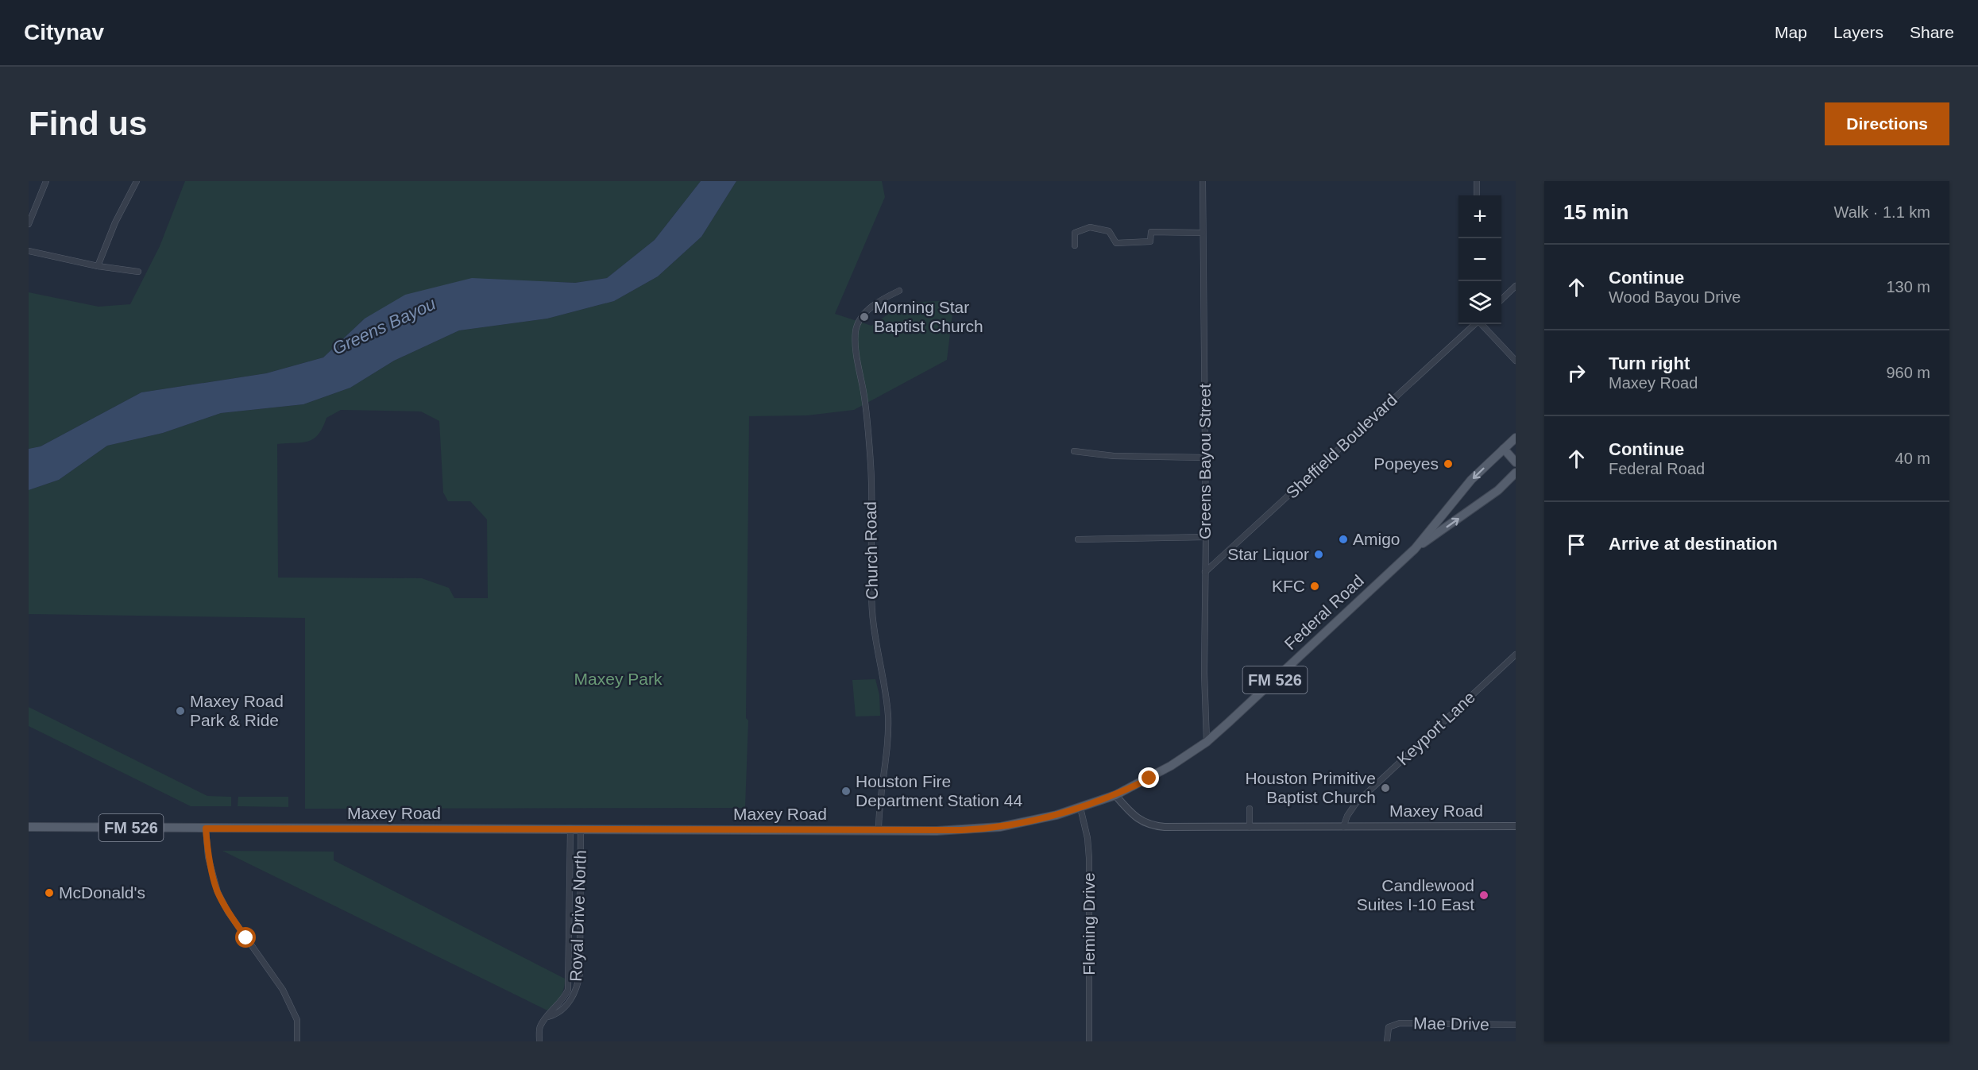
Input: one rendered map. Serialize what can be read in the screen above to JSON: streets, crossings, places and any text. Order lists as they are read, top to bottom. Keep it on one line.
{"streets":{"main road":["Federal Road","FM 526","Maxey Road"],"street":["Sheffield Boulevard","Greens Bayou Street","Church Road","Keyport Lane","Royal Drive North","Fleming Drive","Mae Drive"]},"crossings":[["Sheffield Boulevard","Greens Bayou Street"],["Greens Bayou Street","Federal Road"],["Church Road","Maxey Road"],["Federal Road","Maxey Road"],["Keyport Lane","Maxey Road"],["Maxey Road","Royal Drive North"],["Maxey Road","Fleming Drive"]],"water":["Greens Bayou"],"parks":["Maxey Park"],"places":["Morning Star Baptist Church","Popeyes","Amigo","Star Liquor","KFC","Maxey Road Park & Ride","Houston Primitive Baptist Church","Houston Fire Department Station 44","McDonald's","Candlewood Suites I-10 East"],"page":{"header":"Citynav","nav":["Map","Layers","Share"],"buttons":"Directions","title":"Find us","heading":["15 min","Walk · 1.1 km"],"map_buttons":["+","−"],"list":[["Continue","Wood Bayou Drive","130 m"],["Turn right","Maxey Road","960 m"],["Continue","Federal Road","40 m"],"Arrive at destination"]}}
